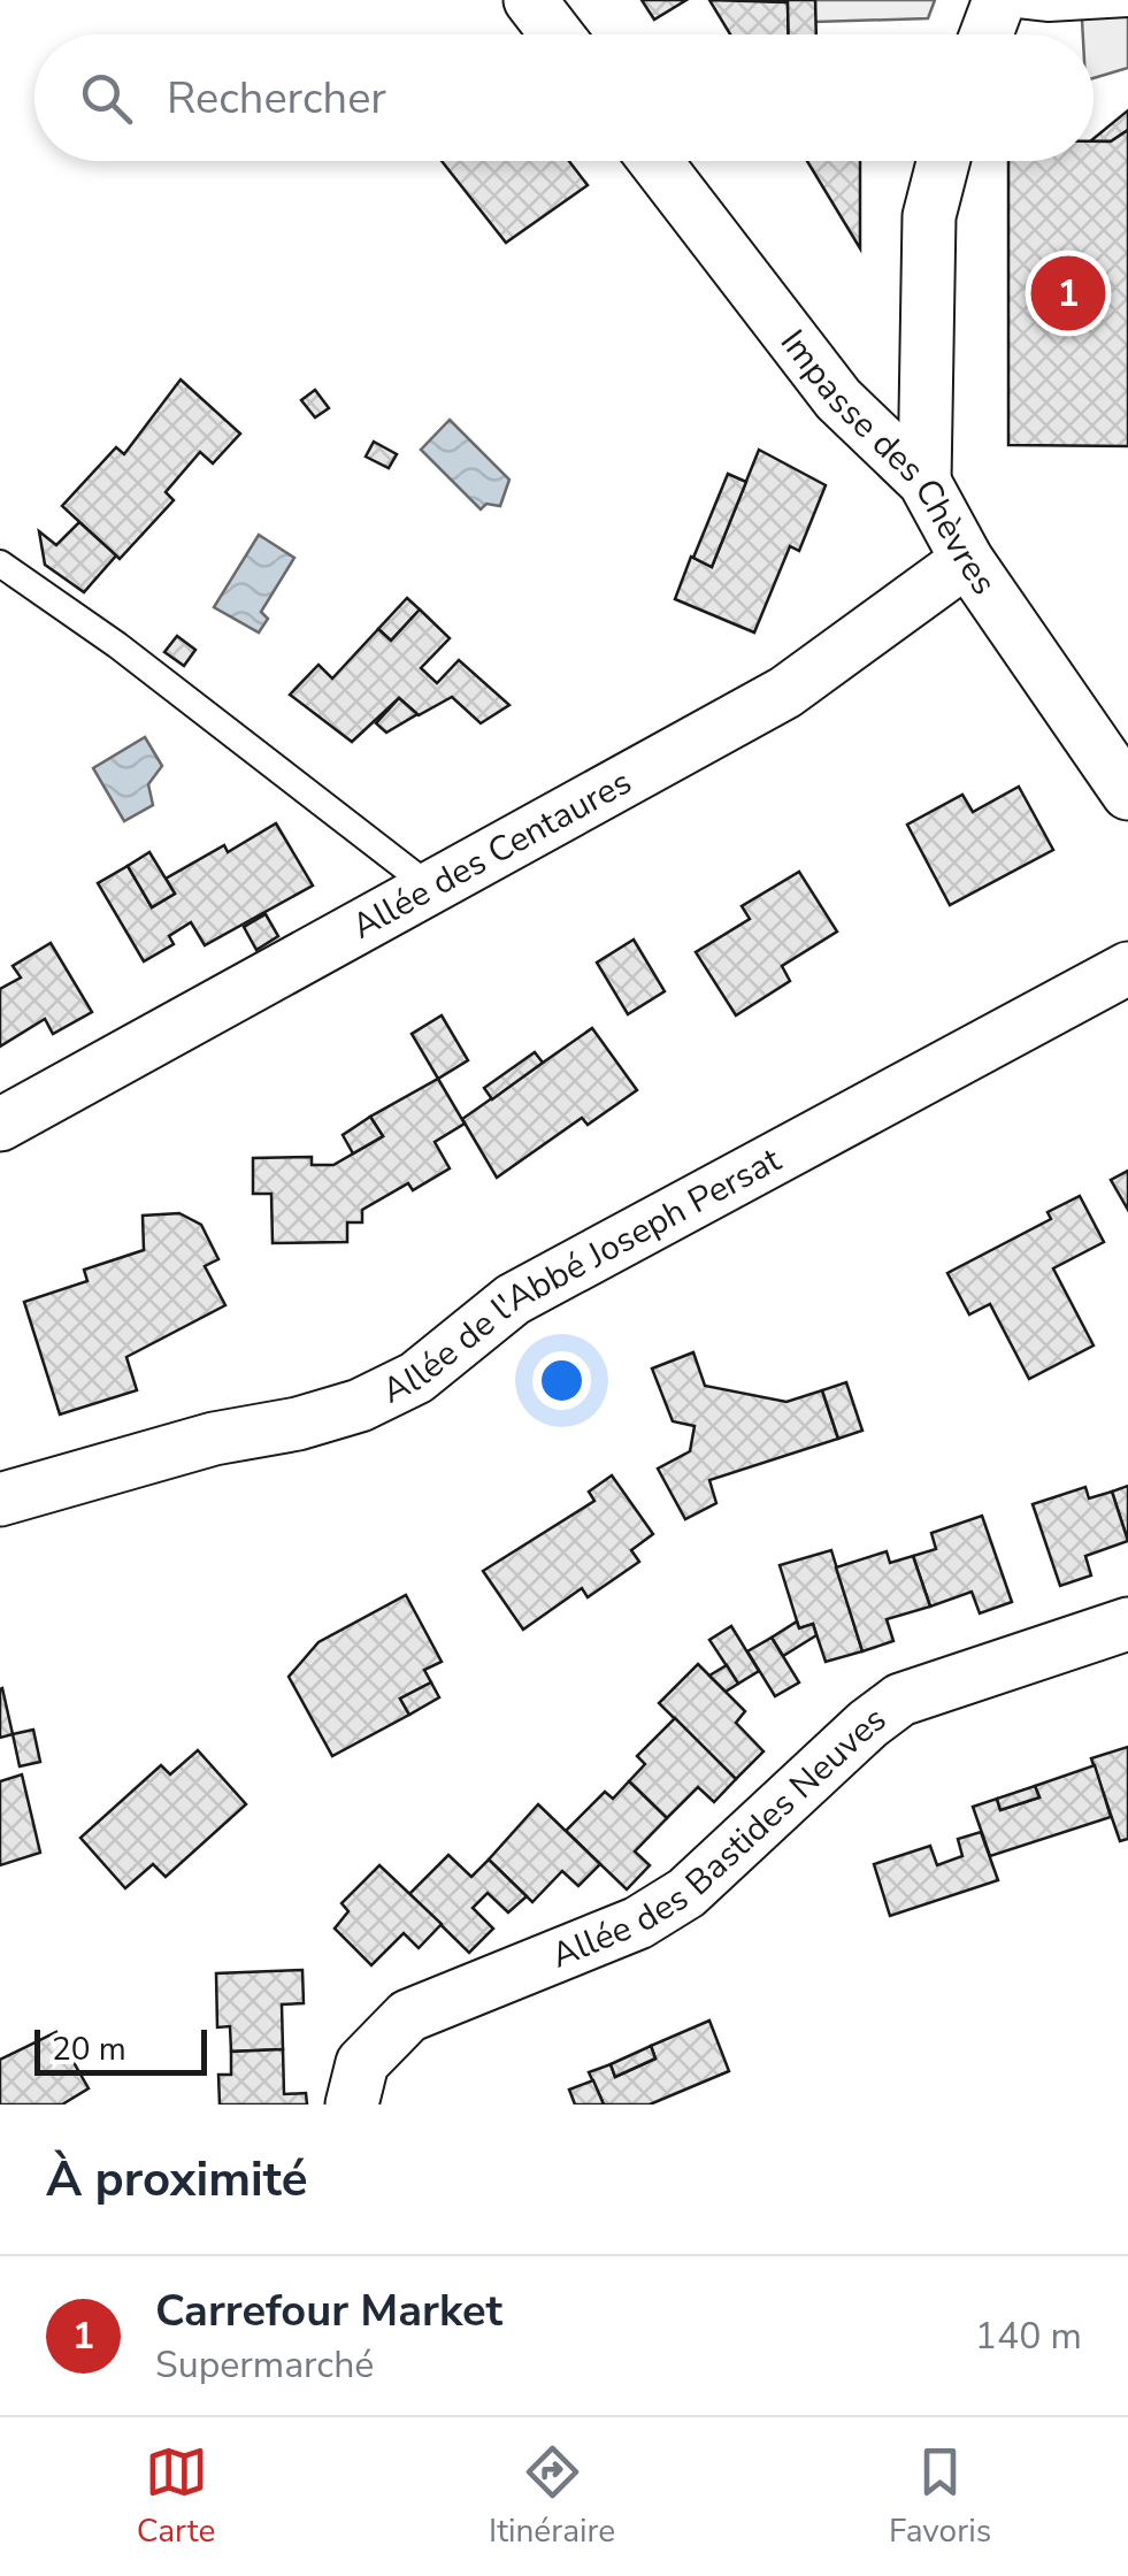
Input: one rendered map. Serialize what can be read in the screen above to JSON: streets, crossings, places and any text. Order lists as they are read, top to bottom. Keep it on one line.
{"streets":{"street":["Impasse des Chèvres","Allée des Centaures","Allée de l'Abbé Joseph Persat","Allée des Bastides Neuves"]},"crossings":[["Impasse des Chèvres","Allée des Centaures"]],"scale_bar":"20 m","page":{"search":"Rechercher","pins":"1","scale":"20 m","heading":"À proximité","list":[{"mark":"1","name":"Carrefour Market","note":"Supermarché","value":"140 m"}],"nav":["Carte","Itinéraire","Favoris"]}}
